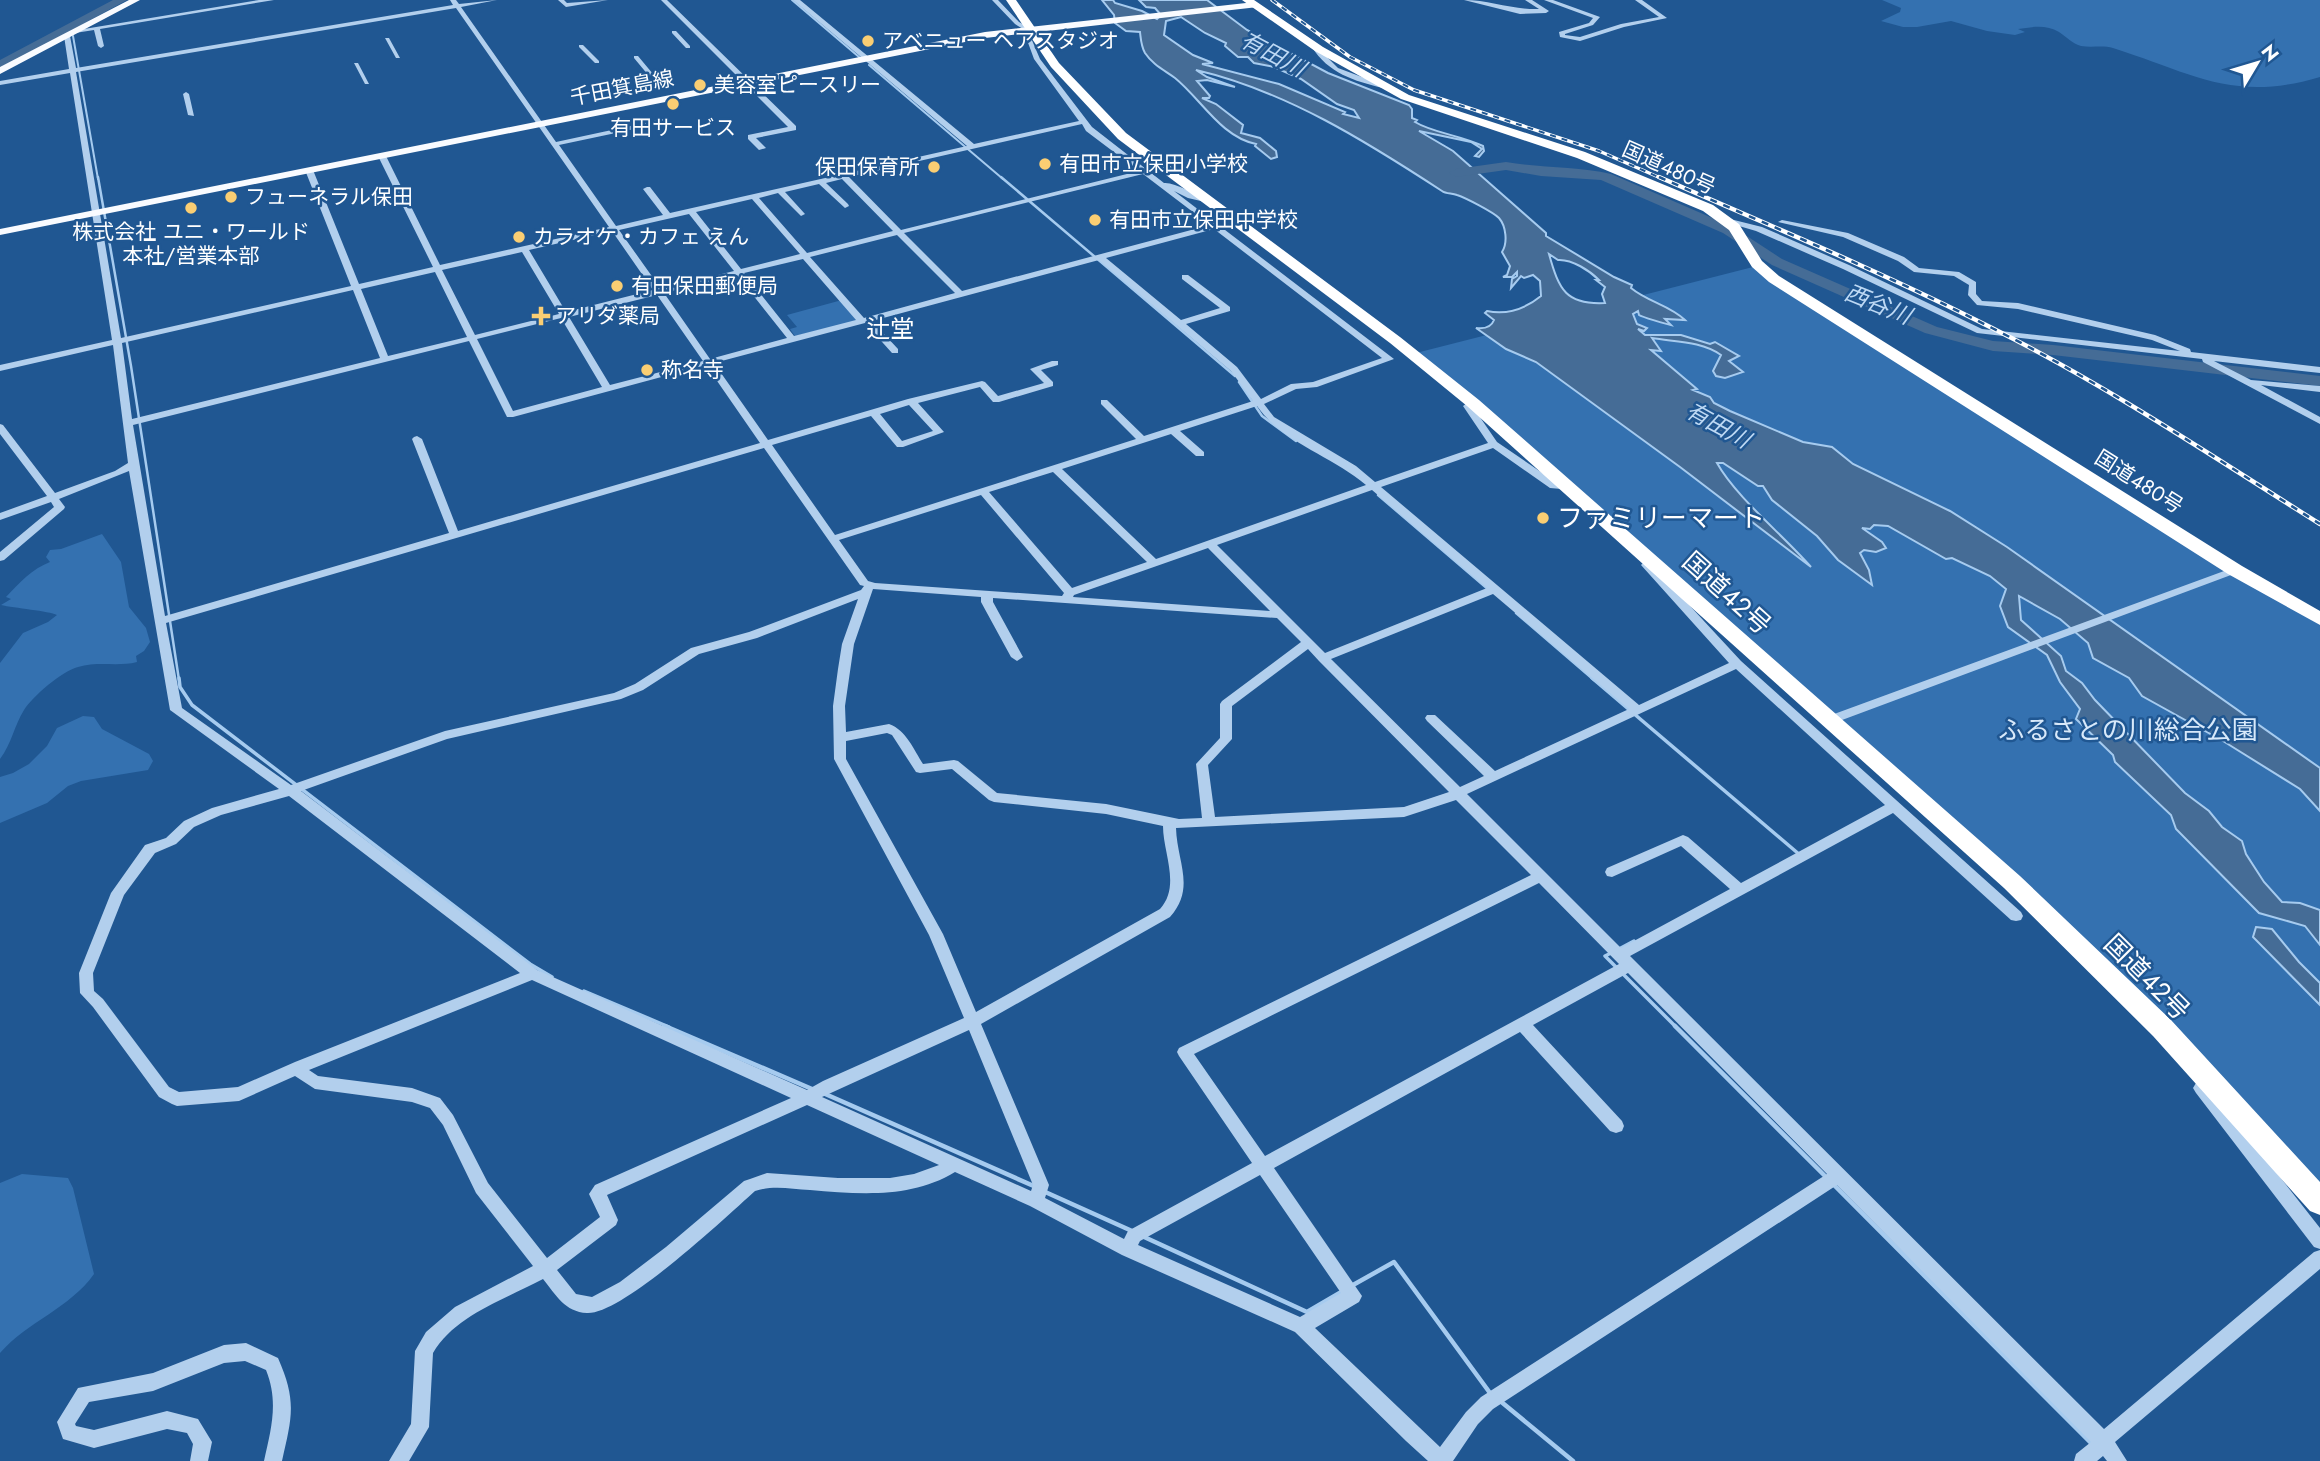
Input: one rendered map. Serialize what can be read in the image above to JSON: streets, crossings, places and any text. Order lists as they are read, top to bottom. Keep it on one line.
{"streets":{"highway":["国道480号","国道42号"],"main road":["千田箕島線"]},"crossings":[["千田箕島線","国道480号"],["千田箕島線","国道42号"]],"districts":["辻堂"],"water":["有田川","西谷川"],"parks":["ふるさとの川総合公園"],"places":{"other":["アベニュー ヘアスタジオ","美容室ピースリー","有田サービス","有田市立保田小学校","保田保育所","フューネラル保田","株式会社 ユニ・ワールド 本社/営業本部","有田市立保田中学校","カラオケ・カフェ えん","有田保田郵便局","称名寺","ファミリーマート"],"health":["アリダ薬局"]},"north":"top right"}
